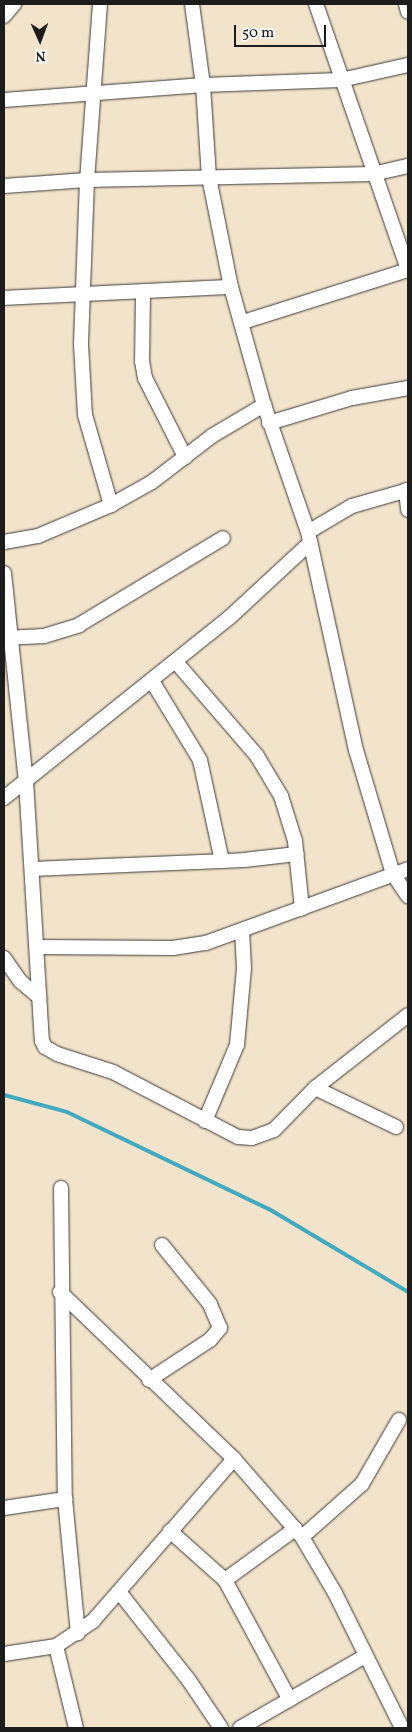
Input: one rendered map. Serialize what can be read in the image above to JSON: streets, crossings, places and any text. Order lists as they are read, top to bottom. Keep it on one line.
{"scale_bar":"50 m","north":"bottom"}
